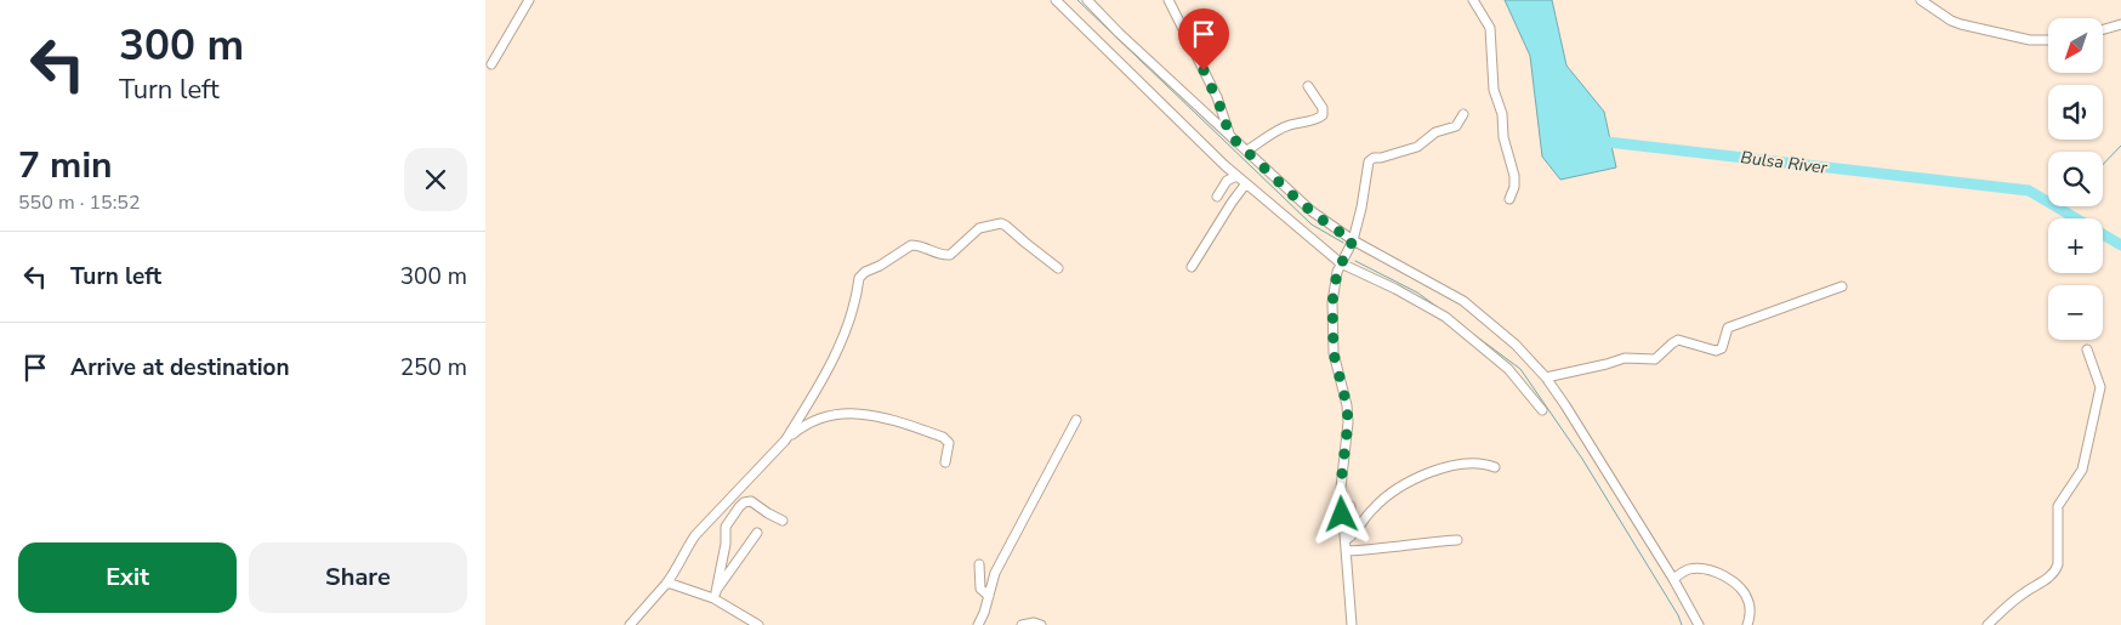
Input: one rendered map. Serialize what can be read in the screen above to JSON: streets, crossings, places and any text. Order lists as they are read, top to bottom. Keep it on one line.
{"water":["Bulsa River"],"north":"bottom left","page":{"turn":["300 m","Turn left"],"map_buttons":["+","−"],"heading":["7 min","550 m · 15:52"],"list":[{"name":"Turn left","value":"300 m"},{"name":"Arrive at destination","value":"250 m"}],"buttons":["Exit","Share"]}}
